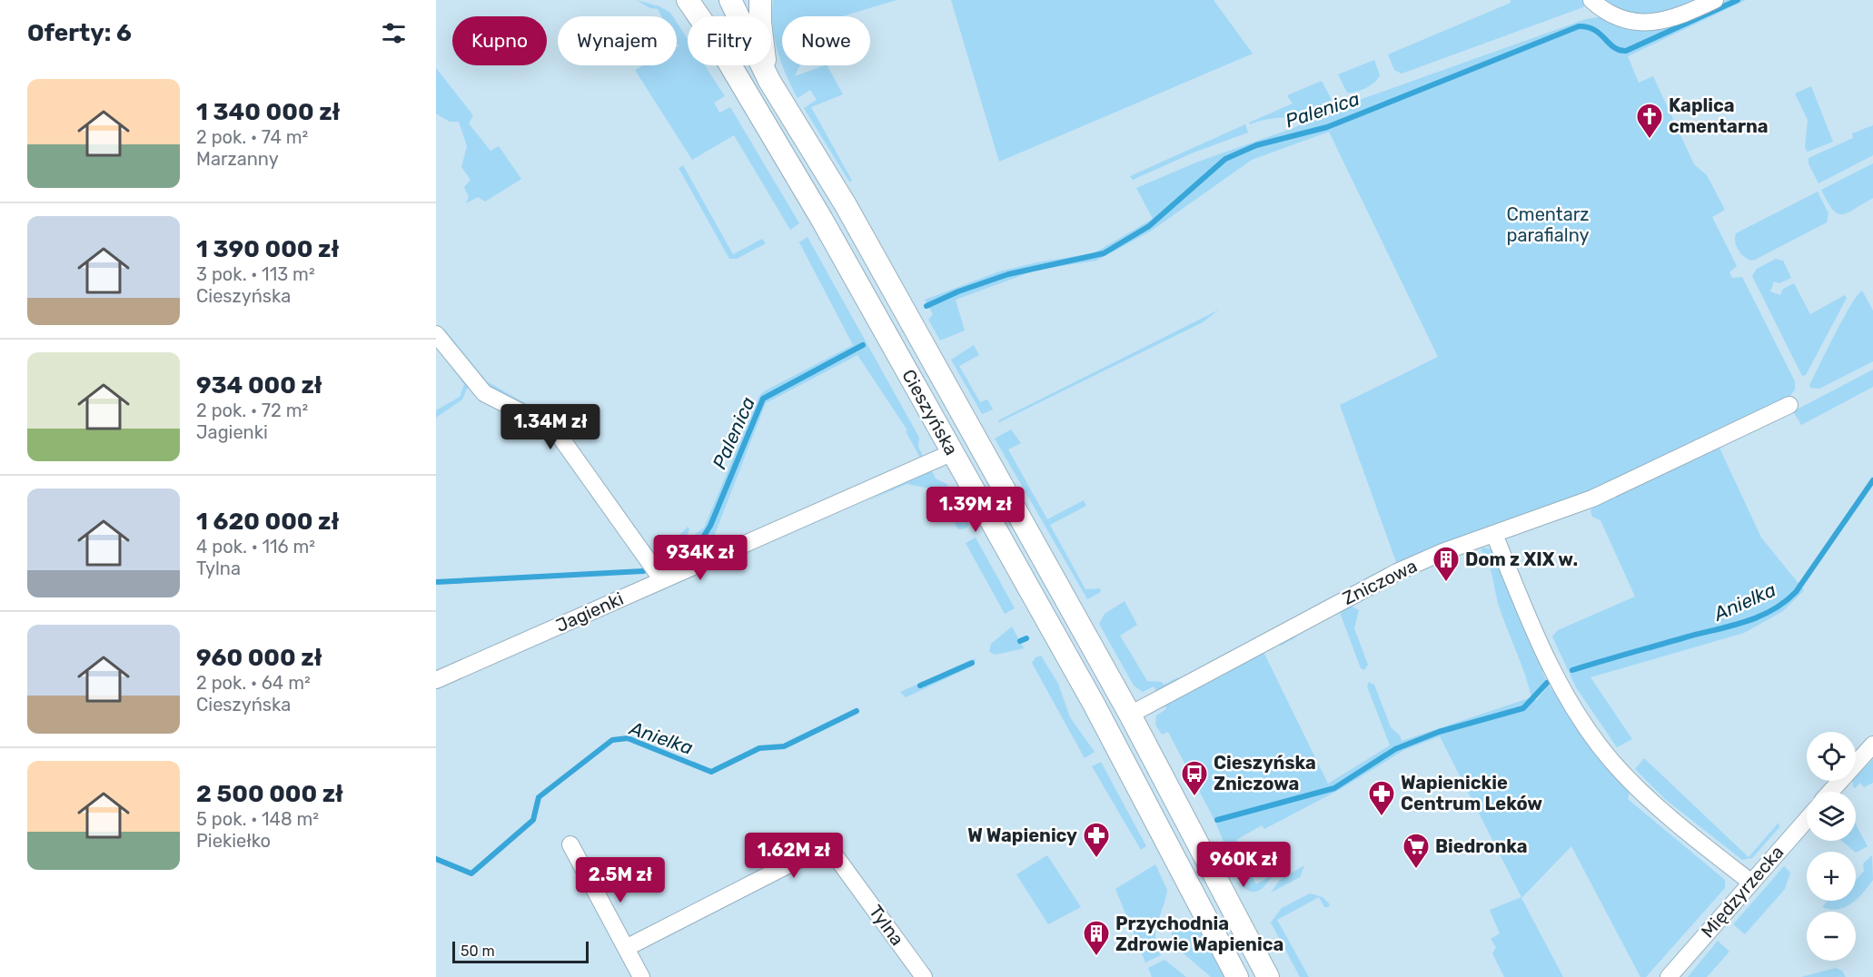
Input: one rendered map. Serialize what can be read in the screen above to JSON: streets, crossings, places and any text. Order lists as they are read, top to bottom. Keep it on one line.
{"streets":{"main road":["Cieszyńska"],"street":["Zniczowa","Jagienki","Międzyrzecka","Tylna"]},"crossings":[["Cieszyńska","Zniczowa"],["Cieszyńska","Jagienki"]],"water":["Palenica","Anielka"],"parks":["Cmentarz parafialny"],"places":{"church":["Kaplica cmentarna"],"building":["Dom z XIX w.","Przychodnia Zdrowie Wapienica"],"bus stop":["Cieszyńska Zniczowa"],"pharmacy":["Wapienickie Centrum Leków","W Wapienicy"],"supermarket":["Biedronka"]},"scale_bar":"50 m","page":{"heading":"Oferty: 6","chip":["Kupno","Wynajem","Filtry","Nowe"],"list":[{"name":"1 340 000 zł","note":"2 pok. · 74 m² · Marzanny"},{"name":"1 390 000 zł","note":"3 pok. · 113 m² · Cieszyńska"},{"name":"934 000 zł","note":"2 pok. · 72 m² · Jagienki"},{"name":"1 620 000 zł","note":"4 pok. · 116 m² · Tylna"},{"name":"960 000 zł","note":"2 pok. · 64 m² · Cieszyńska"},{"name":"2 500 000 zł","note":"5 pok. · 148 m² · Piekiełko"}],"price":["1.34M zł","1.39M zł","934K zł","1.62M zł","960K zł","2.5M zł"],"map_buttons":["+","−"],"scale":"50 m"}}
